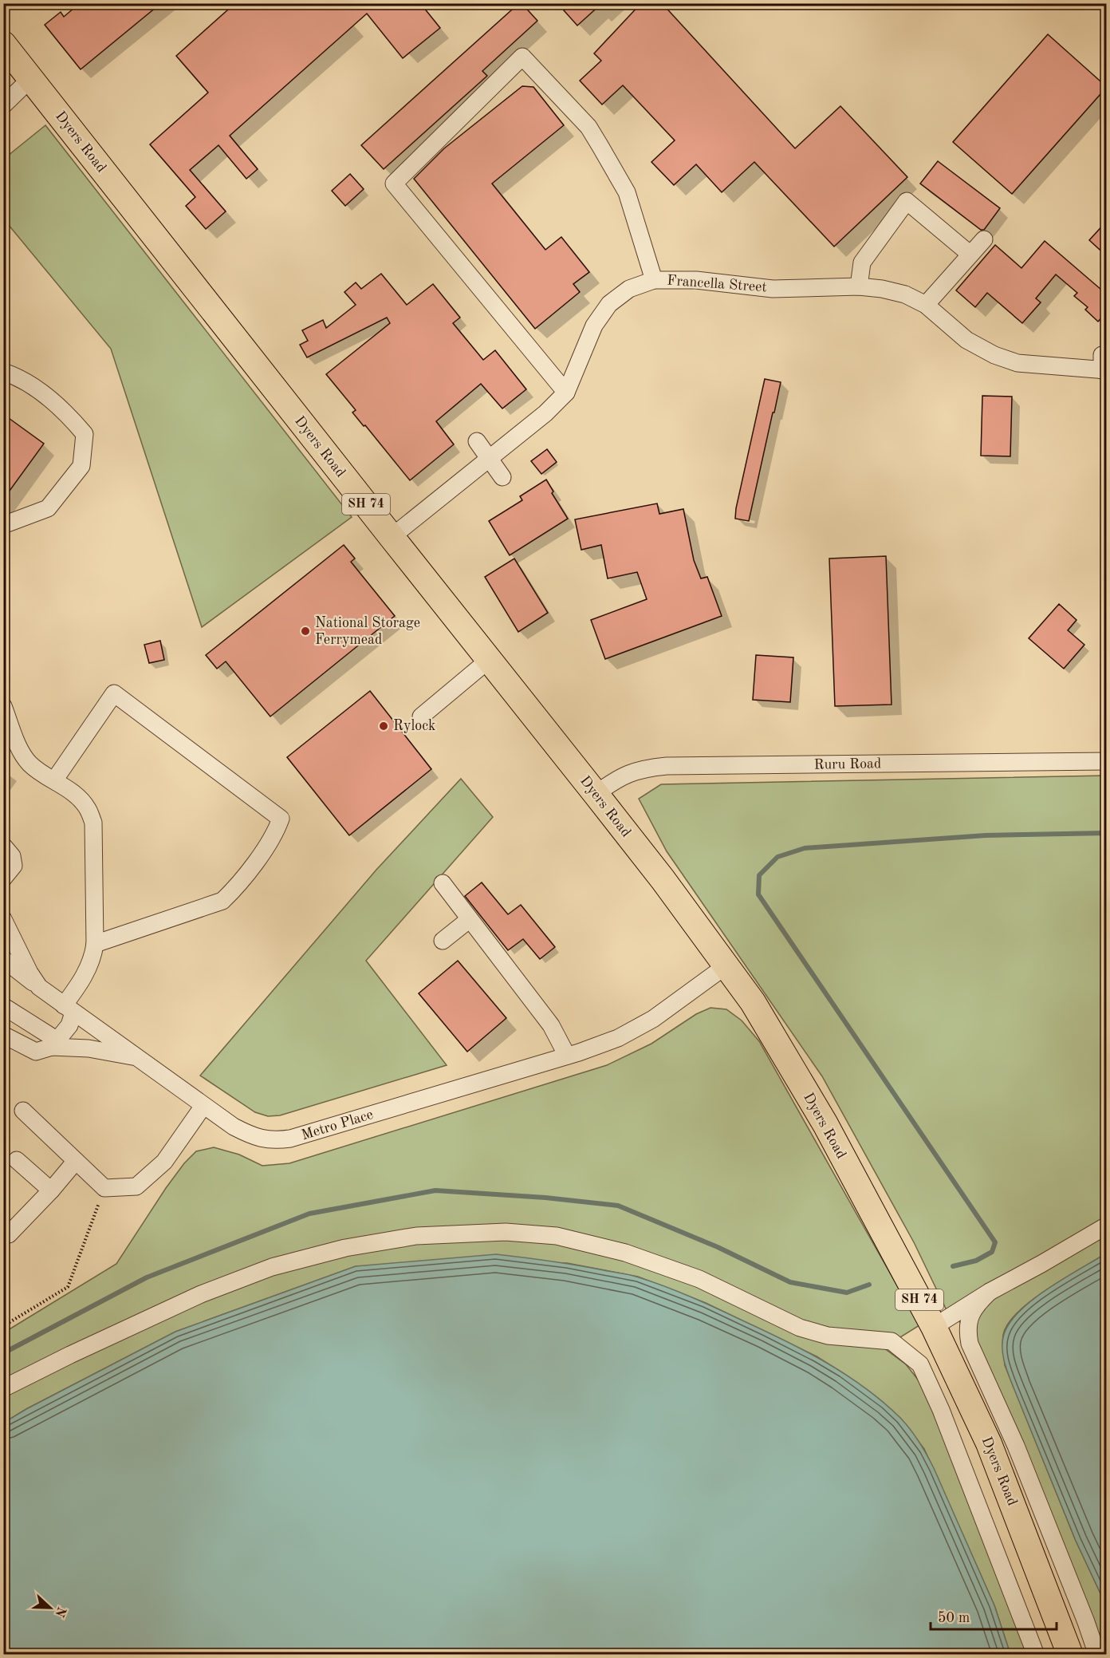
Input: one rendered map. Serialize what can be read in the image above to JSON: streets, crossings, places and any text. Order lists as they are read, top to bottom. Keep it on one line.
{"streets":{"highway":["Dyers Road","SH 74"],"street":["Francella Street","Ruru Road","Metro Place"]},"crossings":[["Dyers Road","Francella Street"],["Dyers Road","Ruru Road"],["Dyers Road","Metro Place"]],"places":["National Storage Ferrymead","Rylock"],"scale_bar":"50 m","north":"right"}
